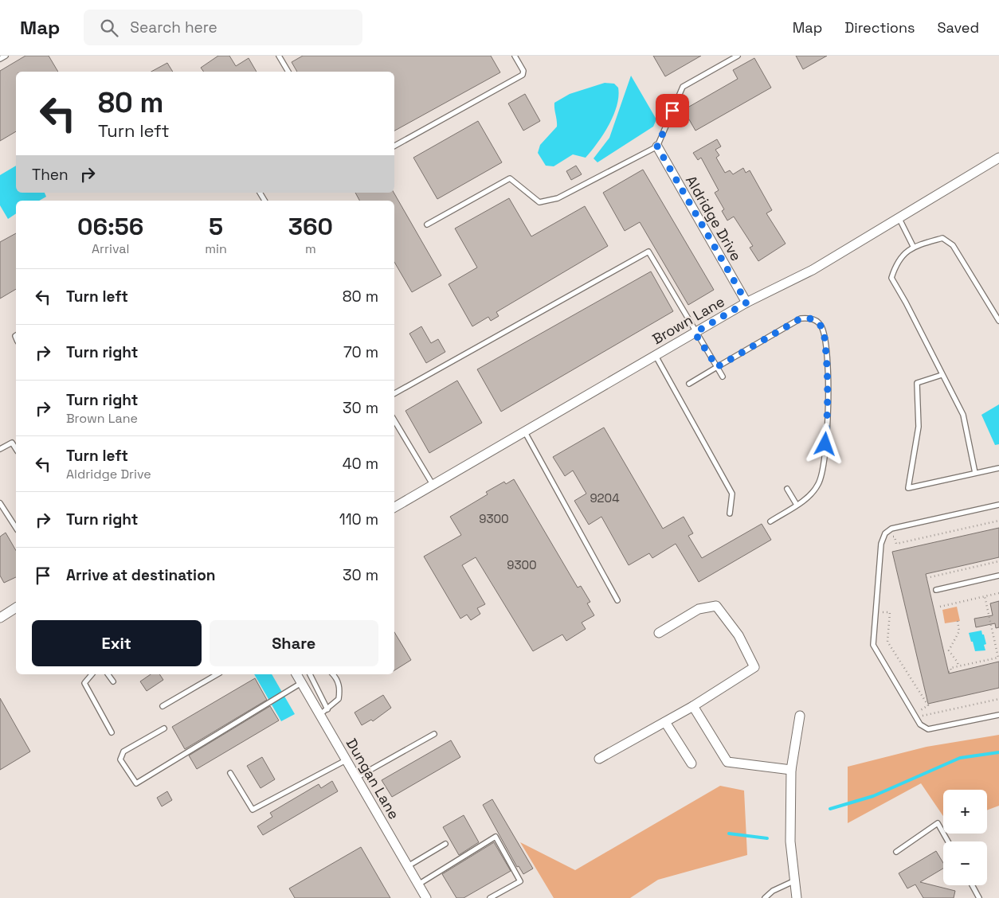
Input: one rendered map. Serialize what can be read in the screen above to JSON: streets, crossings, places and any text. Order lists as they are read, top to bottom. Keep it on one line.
{"streets":{"street":["Aldridge Drive","Brown Lane","Dungan Lane"]},"crossings":[["Aldridge Drive","Brown Lane"]],"house_numbers":["9204","9300","9300"],"page":{"header":"Map","search":"Search here","nav":["Map","Directions","Saved"],"turn":["80 m","Turn left"],"then":"Then","eta":["06:56","Arrival","5","min","360","m"],"list":[{"name":"Turn left","value":"80 m"},{"name":"Turn right","value":"70 m"},{"name":"Turn right","note":"Brown Lane","value":"30 m"},{"name":"Turn left","note":"Aldridge Drive","value":"40 m"},{"name":"Turn right","value":"110 m"},{"name":"Arrive at destination","value":"30 m"}],"buttons":["Exit","Share"],"map_buttons":["+","−"]}}
